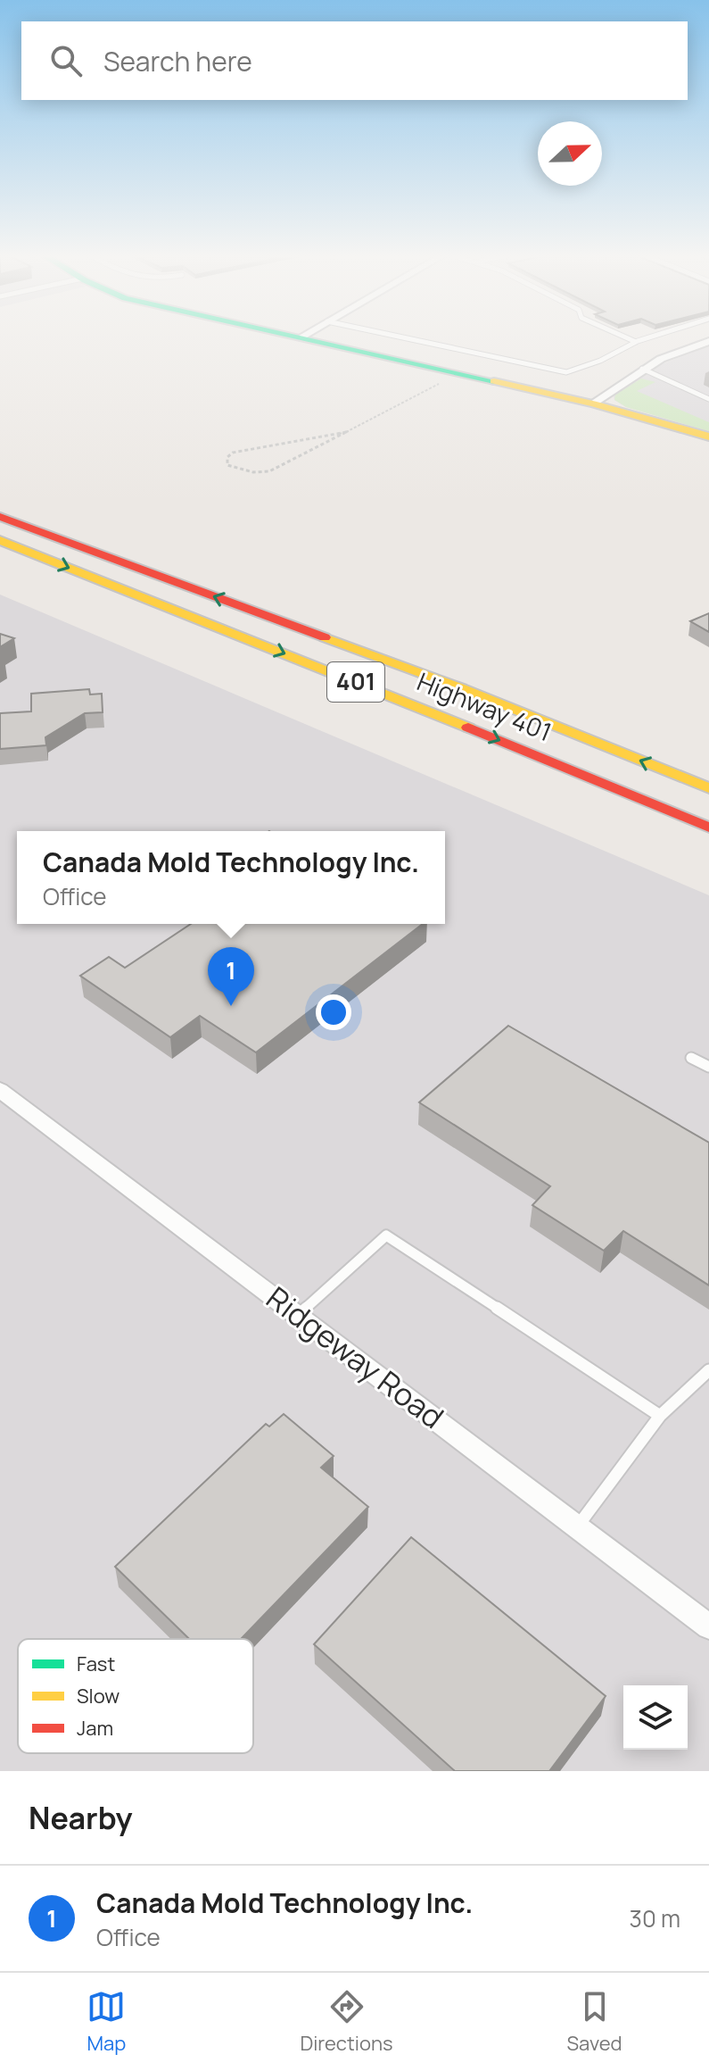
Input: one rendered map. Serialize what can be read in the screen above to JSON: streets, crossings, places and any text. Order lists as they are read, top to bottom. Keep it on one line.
{"streets":{"main road":["401","Highway 401"],"street":["Ridgeway Road"]},"legend":["Fast","Slow","Jam"],"north":"right","page":{"search":"Search here","popup":["Canada Mold Technology Inc.","Office"],"pins":"1","heading":"Nearby","list":[{"mark":"1","name":"Canada Mold Technology Inc.","note":"Office","value":"30 m"}],"nav":["Map","Directions","Saved"]}}
